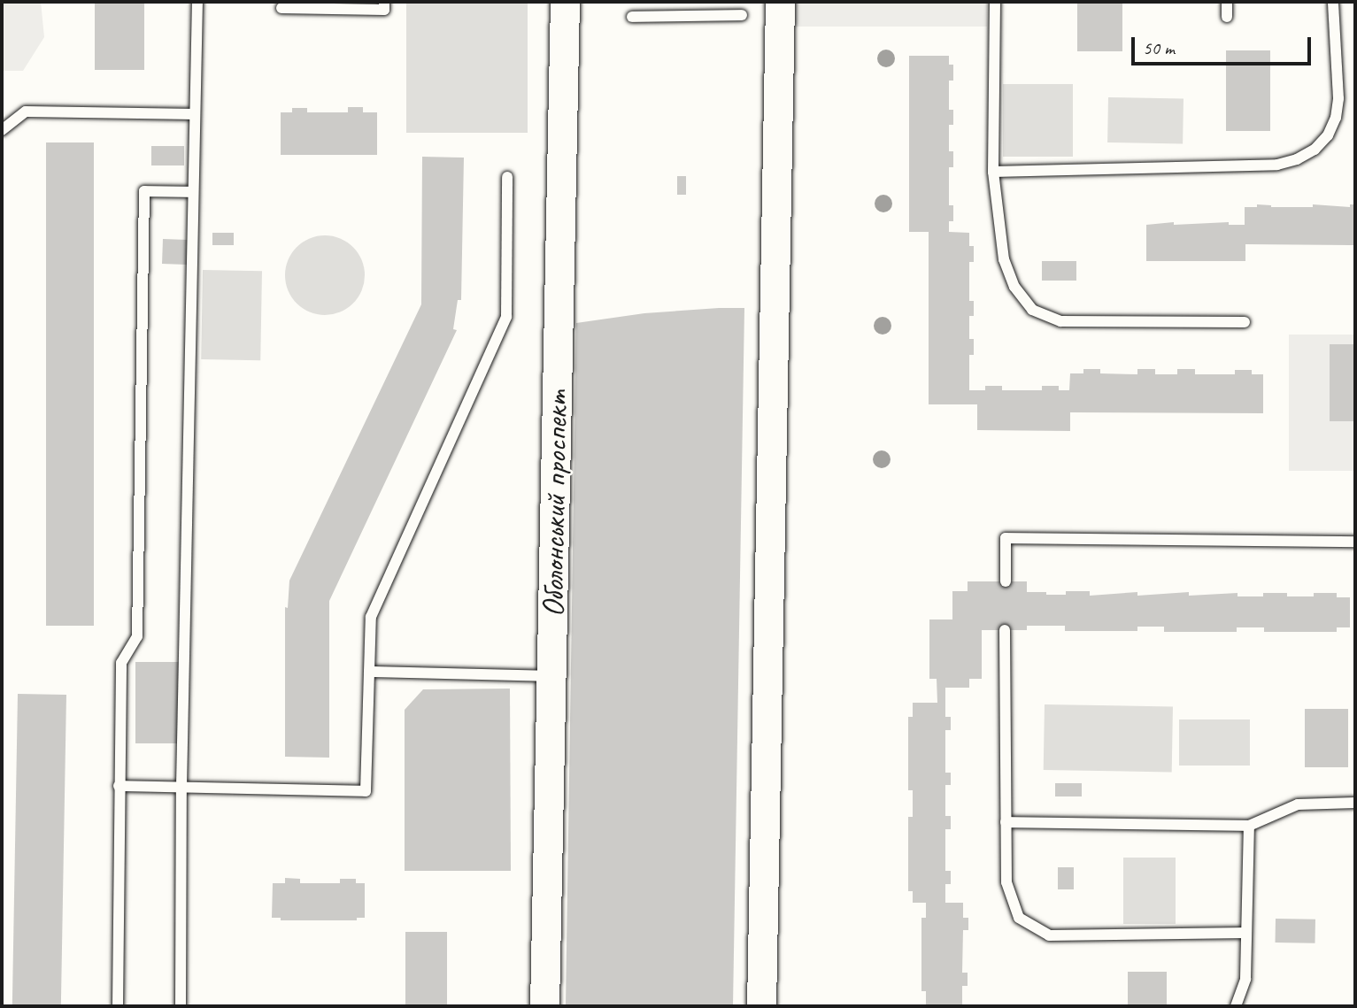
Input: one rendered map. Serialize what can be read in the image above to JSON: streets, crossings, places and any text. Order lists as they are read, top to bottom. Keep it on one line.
{"streets":{"main road":["Оболонський проспект"]},"scale_bar":"50 m"}
